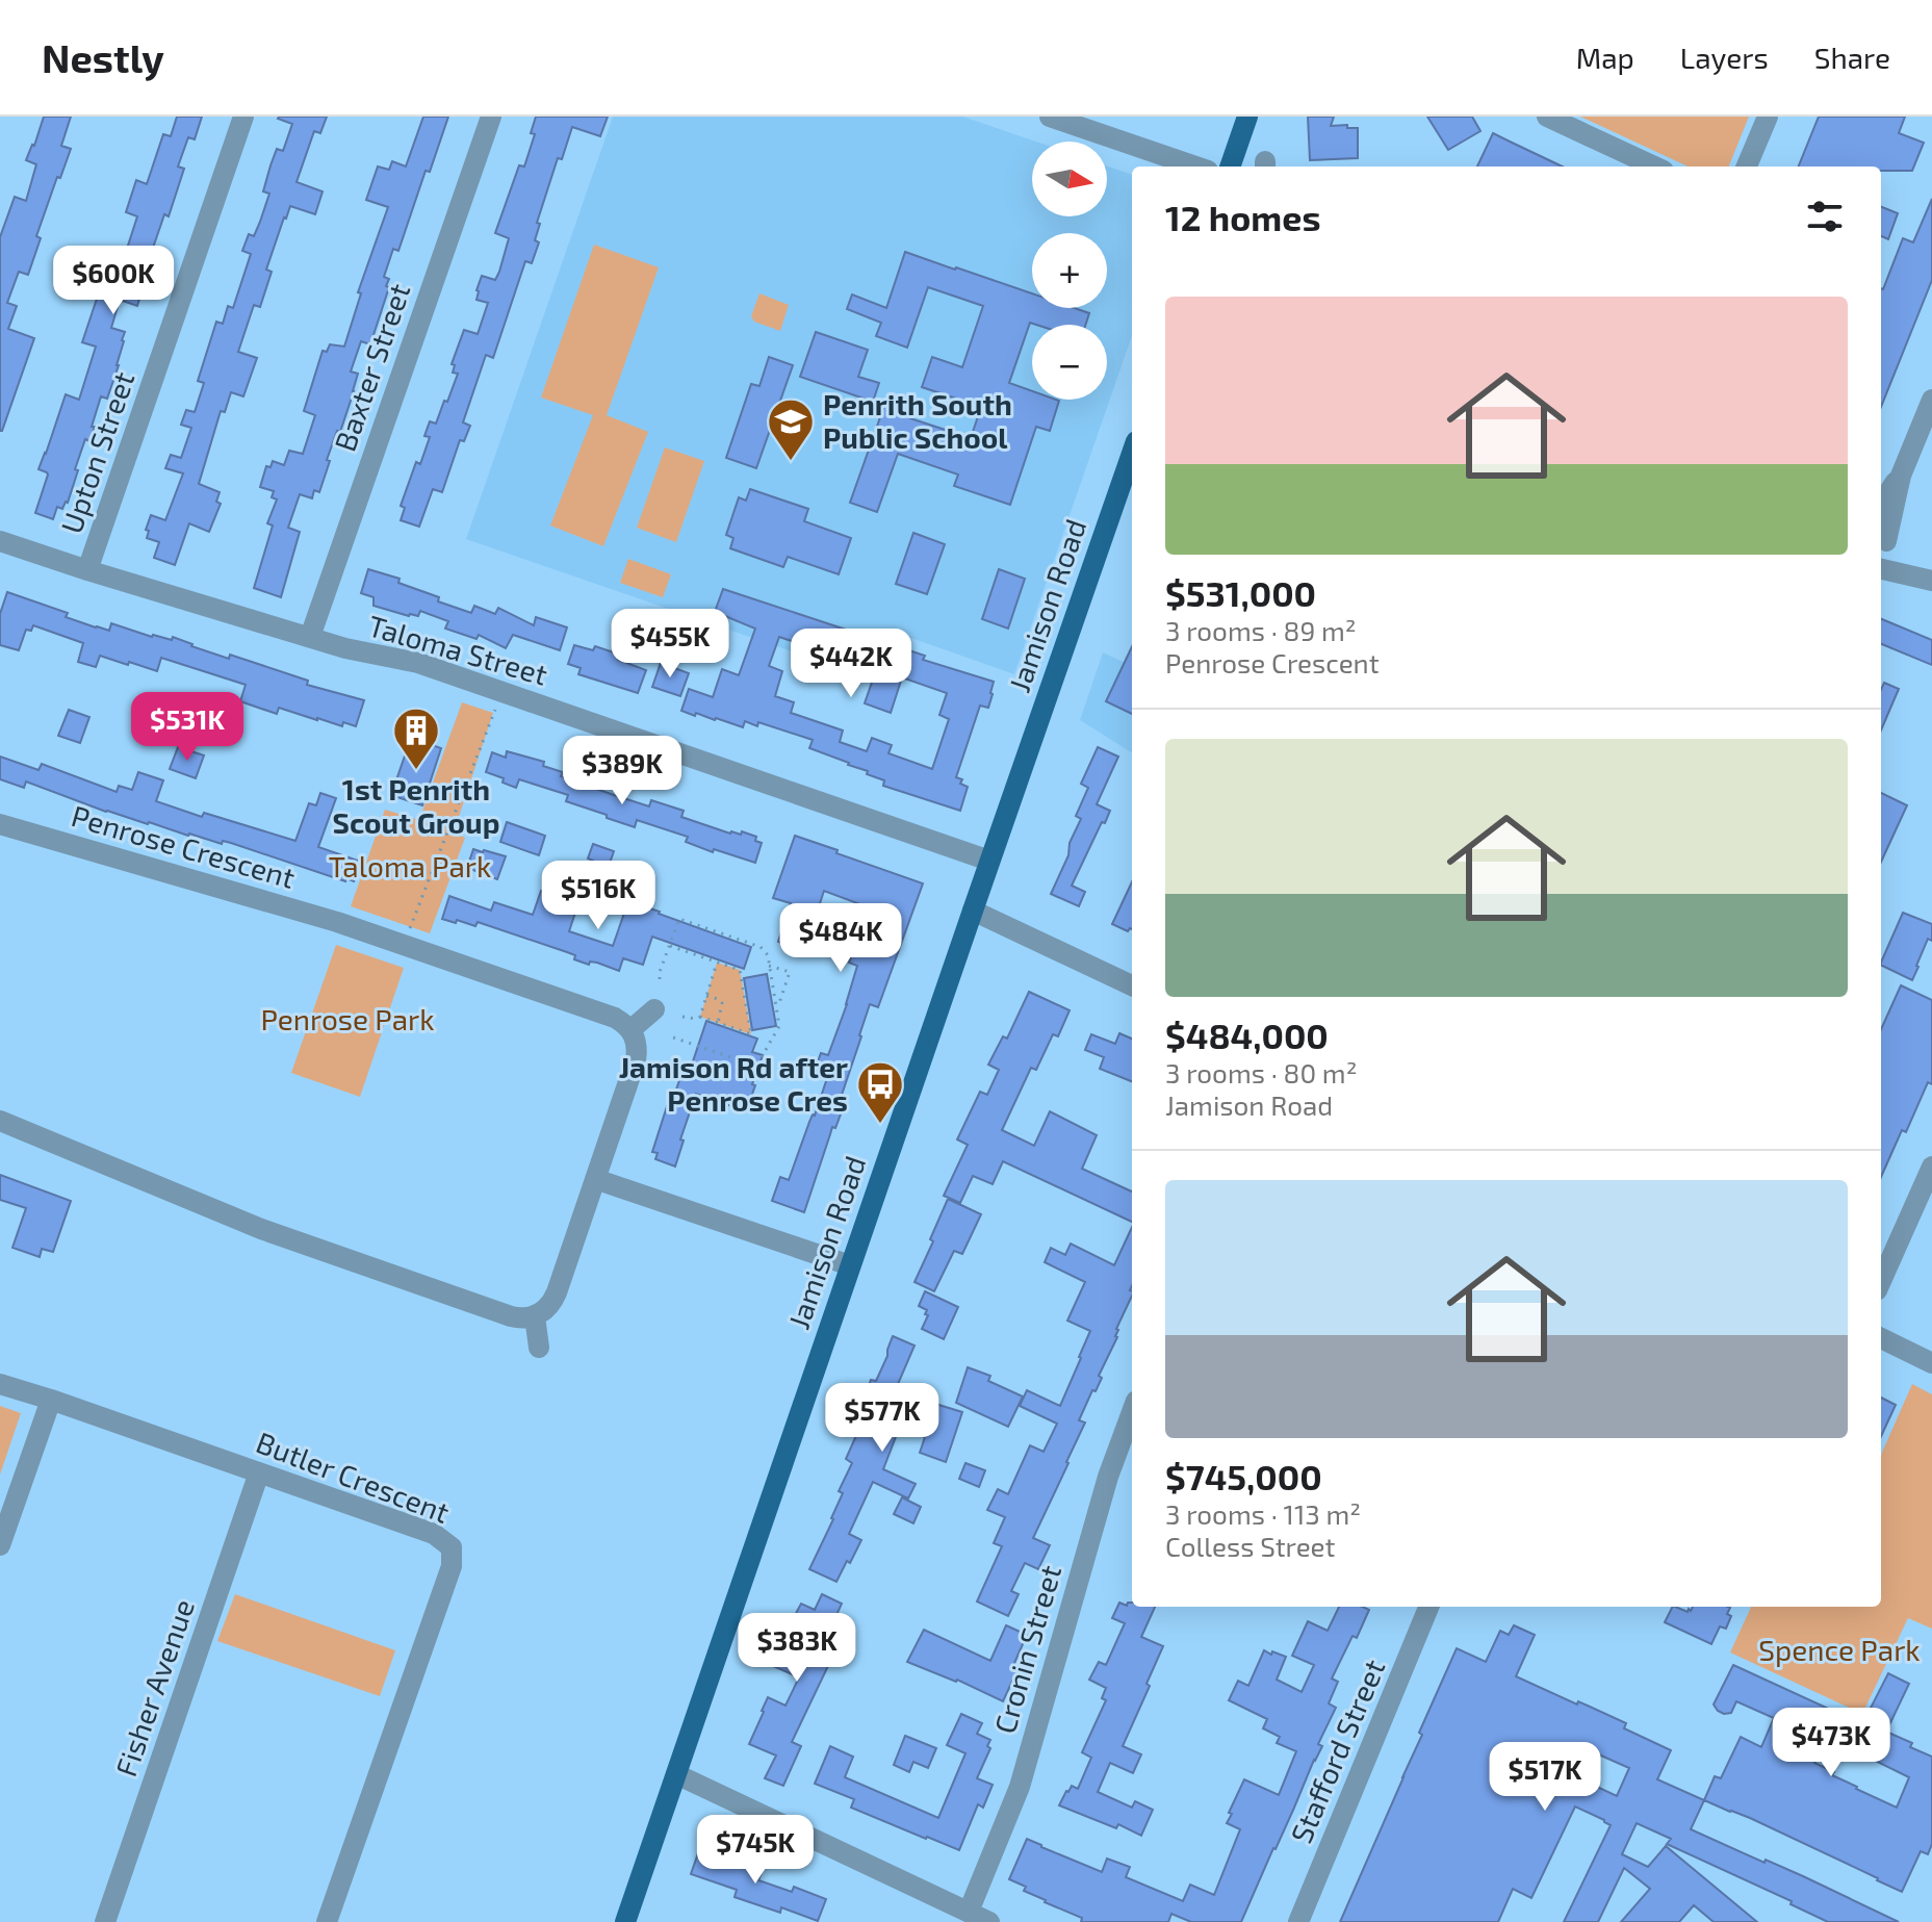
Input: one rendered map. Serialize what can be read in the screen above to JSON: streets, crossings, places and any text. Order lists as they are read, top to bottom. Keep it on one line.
{"streets":{"main road":["Jamison Road"],"street":["Baxter Street","Upton Street","Taloma Street","Penrose Crescent","Butler Crescent","Cronin Street","Fisher Avenue","Stafford Street"]},"crossings":[["Baxter Street","Taloma Street"],["Upton Street","Taloma Street"],["Jamison Road","Taloma Street"],["Butler Crescent","Fisher Avenue"]],"parks":["Taloma Park","Penrose Park","Spence Park"],"places":{"school or university":["Penrith South Public School"],"building":["1st Penrith Scout Group"],"bus stop":["Jamison Rd after Penrose Cres"]},"north":"right","page":{"header":"Nestly","nav":["Map","Layers","Share"],"map_buttons":["+","−"],"heading":"12 homes","price":["$600K","$455K","$442K","$531K","$389K","$516K","$484K","$577K","$383K","$473K","$517K","$745K"],"list":[{"name":"$531,000","note":"3 rooms · 89 m² · Penrose Crescent"},{"name":"$484,000","note":"3 rooms · 80 m² · Jamison Road"},{"name":"$745,000","note":"3 rooms · 113 m² · Colless Street"}]}}
